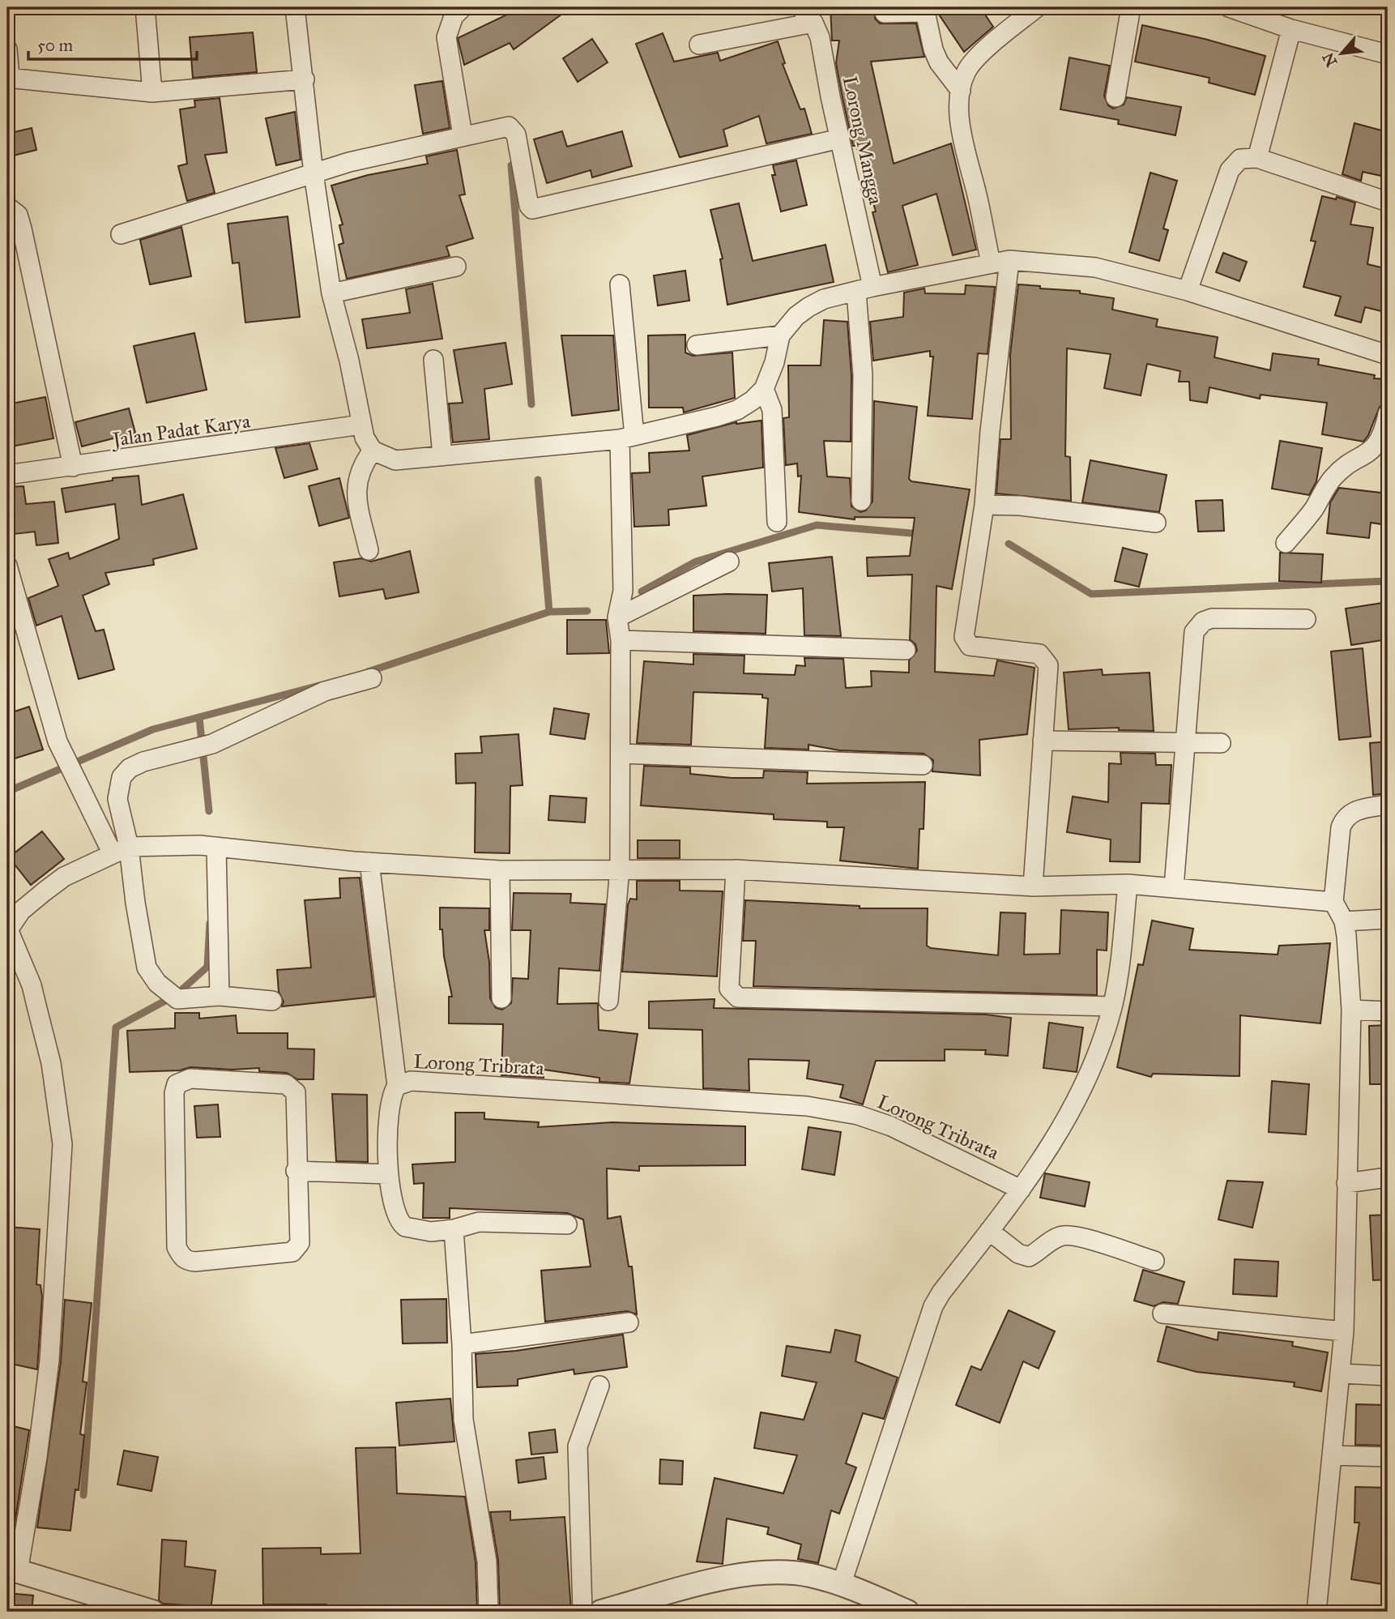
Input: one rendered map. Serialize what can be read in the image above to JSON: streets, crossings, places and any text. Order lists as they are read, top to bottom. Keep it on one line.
{"streets":{"street":["Lorong Mangga","Jalan Padat Karya","Lorong Tribrata"]},"scale_bar":"50 m","north":"bottom left"}
